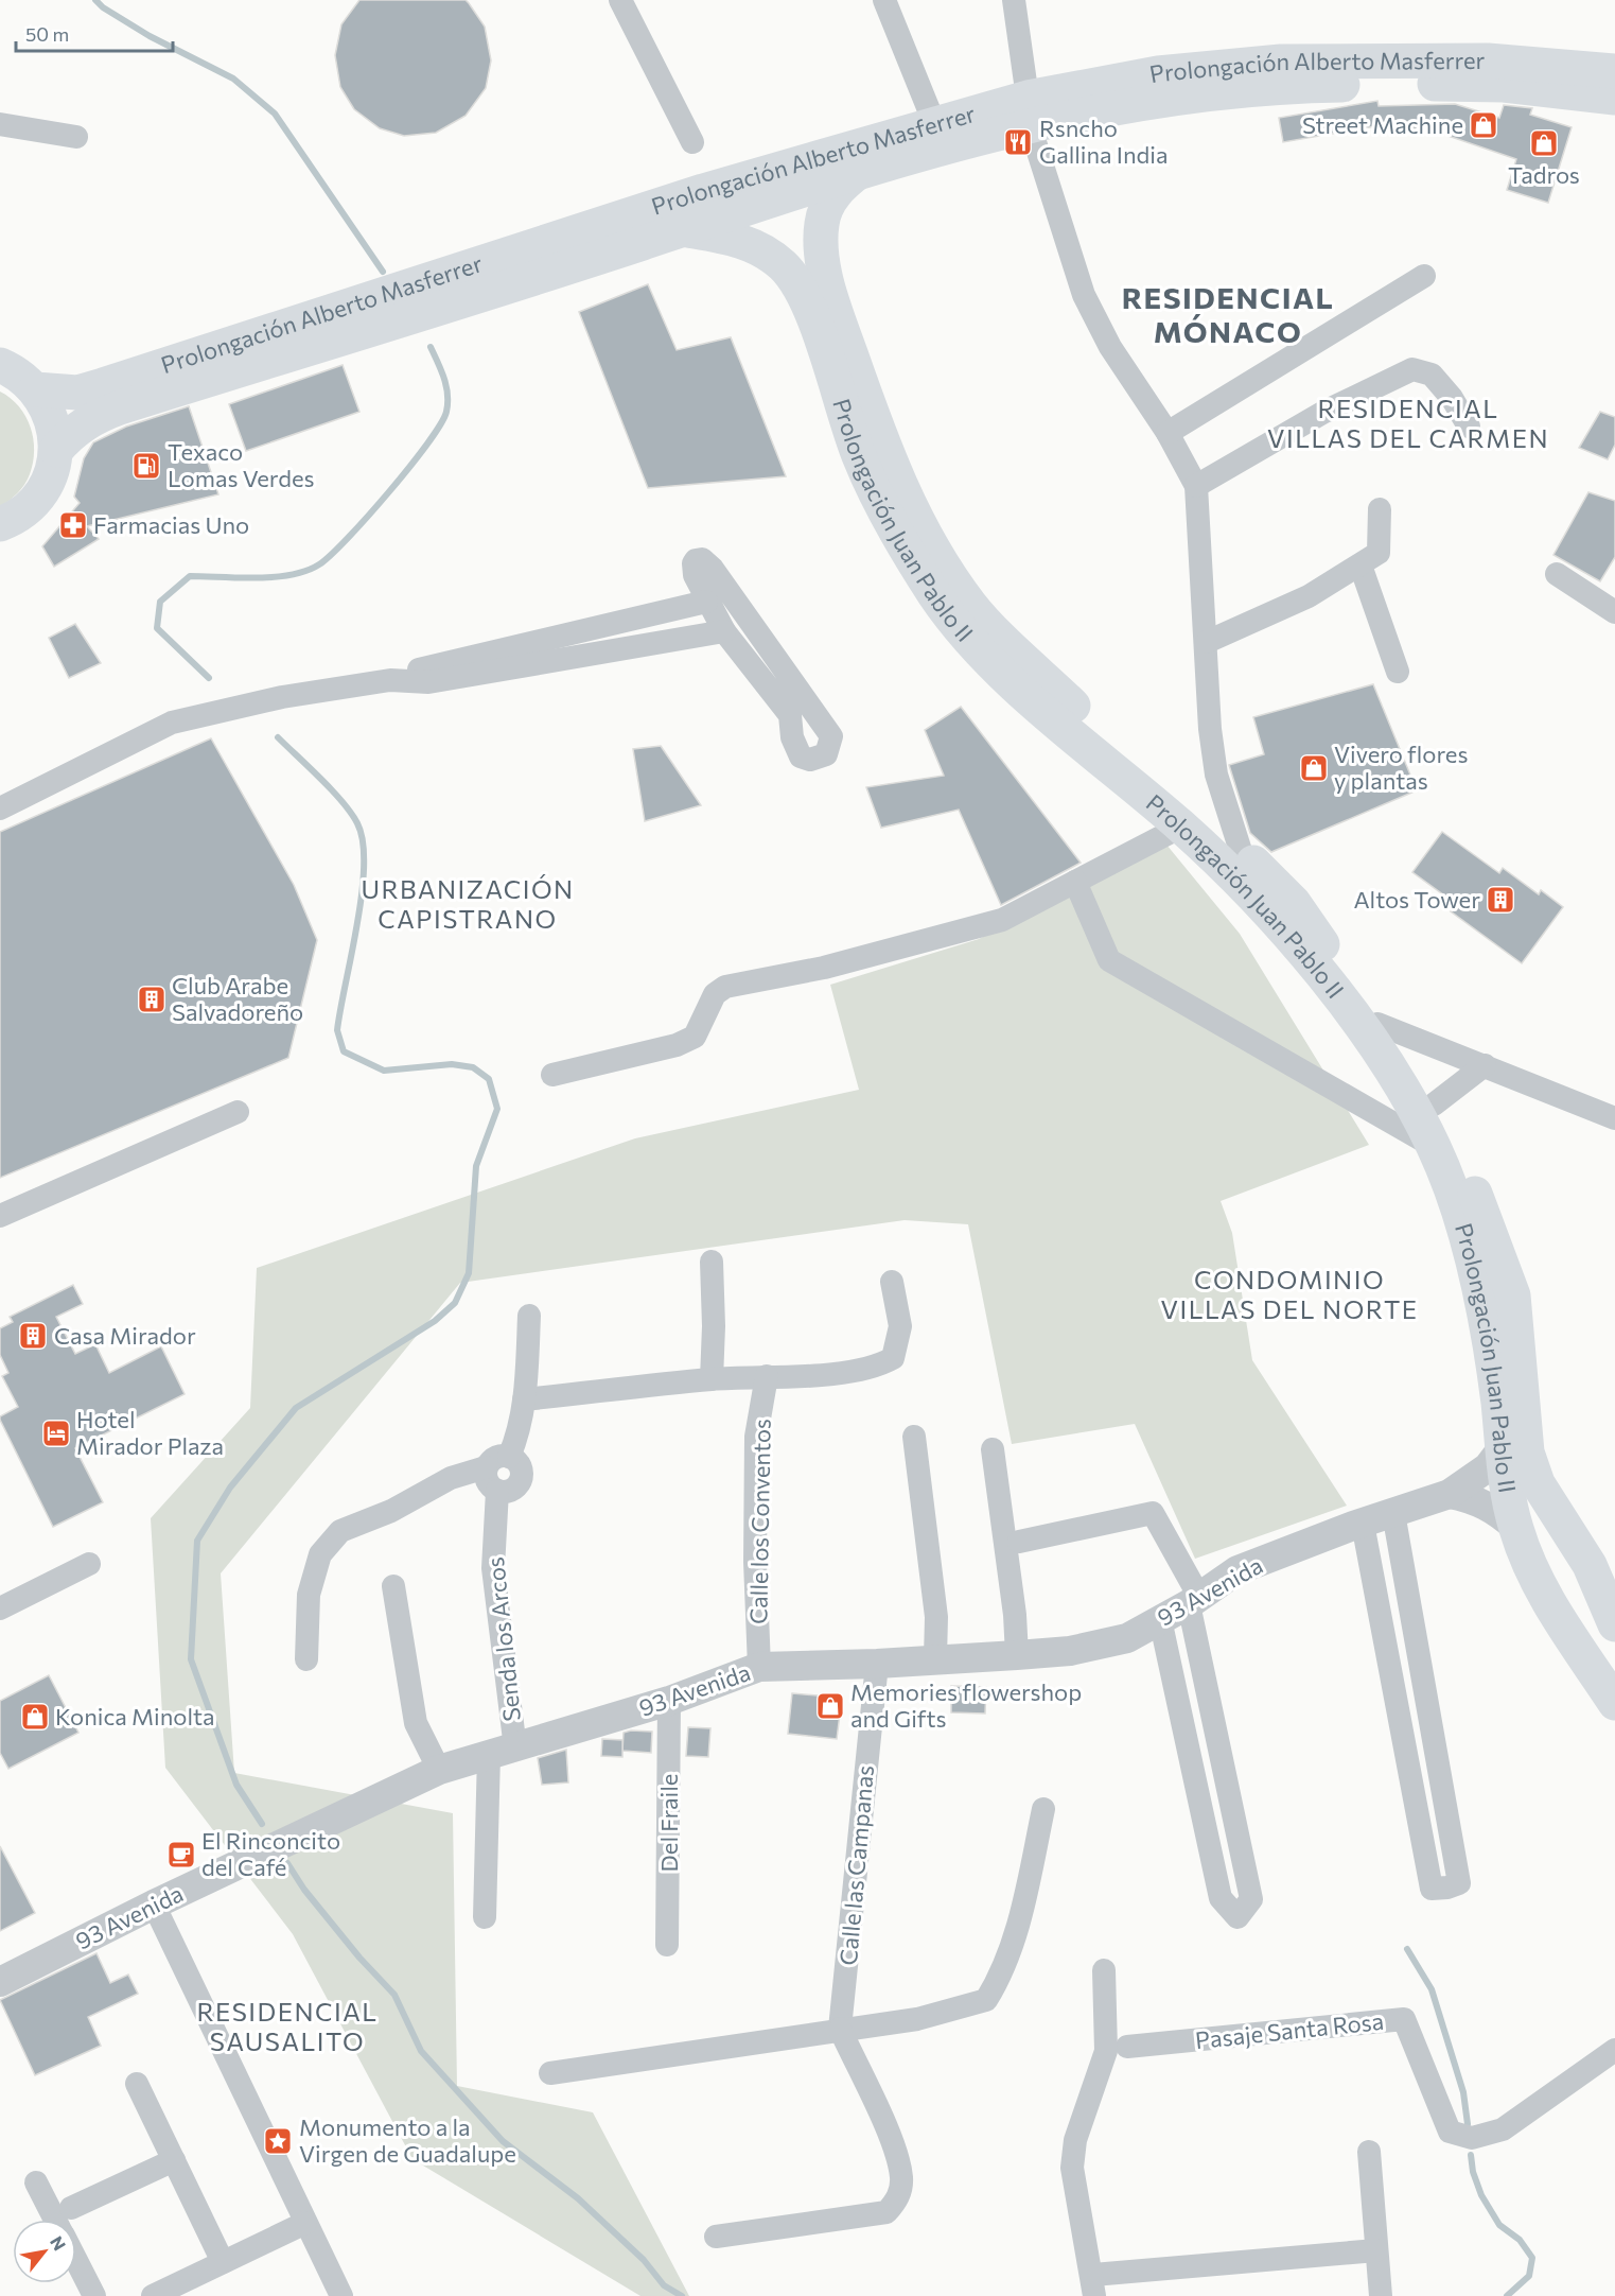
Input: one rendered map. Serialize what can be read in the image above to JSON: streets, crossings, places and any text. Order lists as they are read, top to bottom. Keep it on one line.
{"streets":{"main road":["Prolongación Alberto Masferrer","Prolongación Juan Pablo II"],"street":["Calle los Conventos","93 Avenida","Senda los Arcos","Del Fraile","Calle las Campanas","Pasaje Santa Rosa"]},"crossings":[["Prolongación Alberto Masferrer","Prolongación Juan Pablo II"],["Prolongación Juan Pablo II","93 Avenida"],["Calle los Conventos","93 Avenida"],["93 Avenida","Senda los Arcos"],["93 Avenida","Del Fraile"],["93 Avenida","Calle las Campanas"]],"districts":["RESIDENCIAL MÓNACO","RESIDENCIAL VILLAS DEL CARMEN","URBANIZACIÓN CAPISTRANO","CONDOMINIO VILLAS DEL NORTE","RESIDENCIAL SAUSALITO"],"places":{"shop":["Street Machine","Tadros","Vivero flores y plantas","Memories flowershop and Gifts","Konica Minolta"],"restaurant":["Rsncho Gallina India"],"fuel station":["Texaco Lomas Verdes"],"pharmacy":["Farmacias Uno"],"building":["Altos Tower","Club Arabe Salvadoreño","Casa Mirador"],"hotel":["Hotel Mirador Plaza"],"cafe":["El Rinconcito del Café"],"place":["Monumento a la Virgen de Guadalupe"]},"scale_bar":"50 m","north":"top right"}
